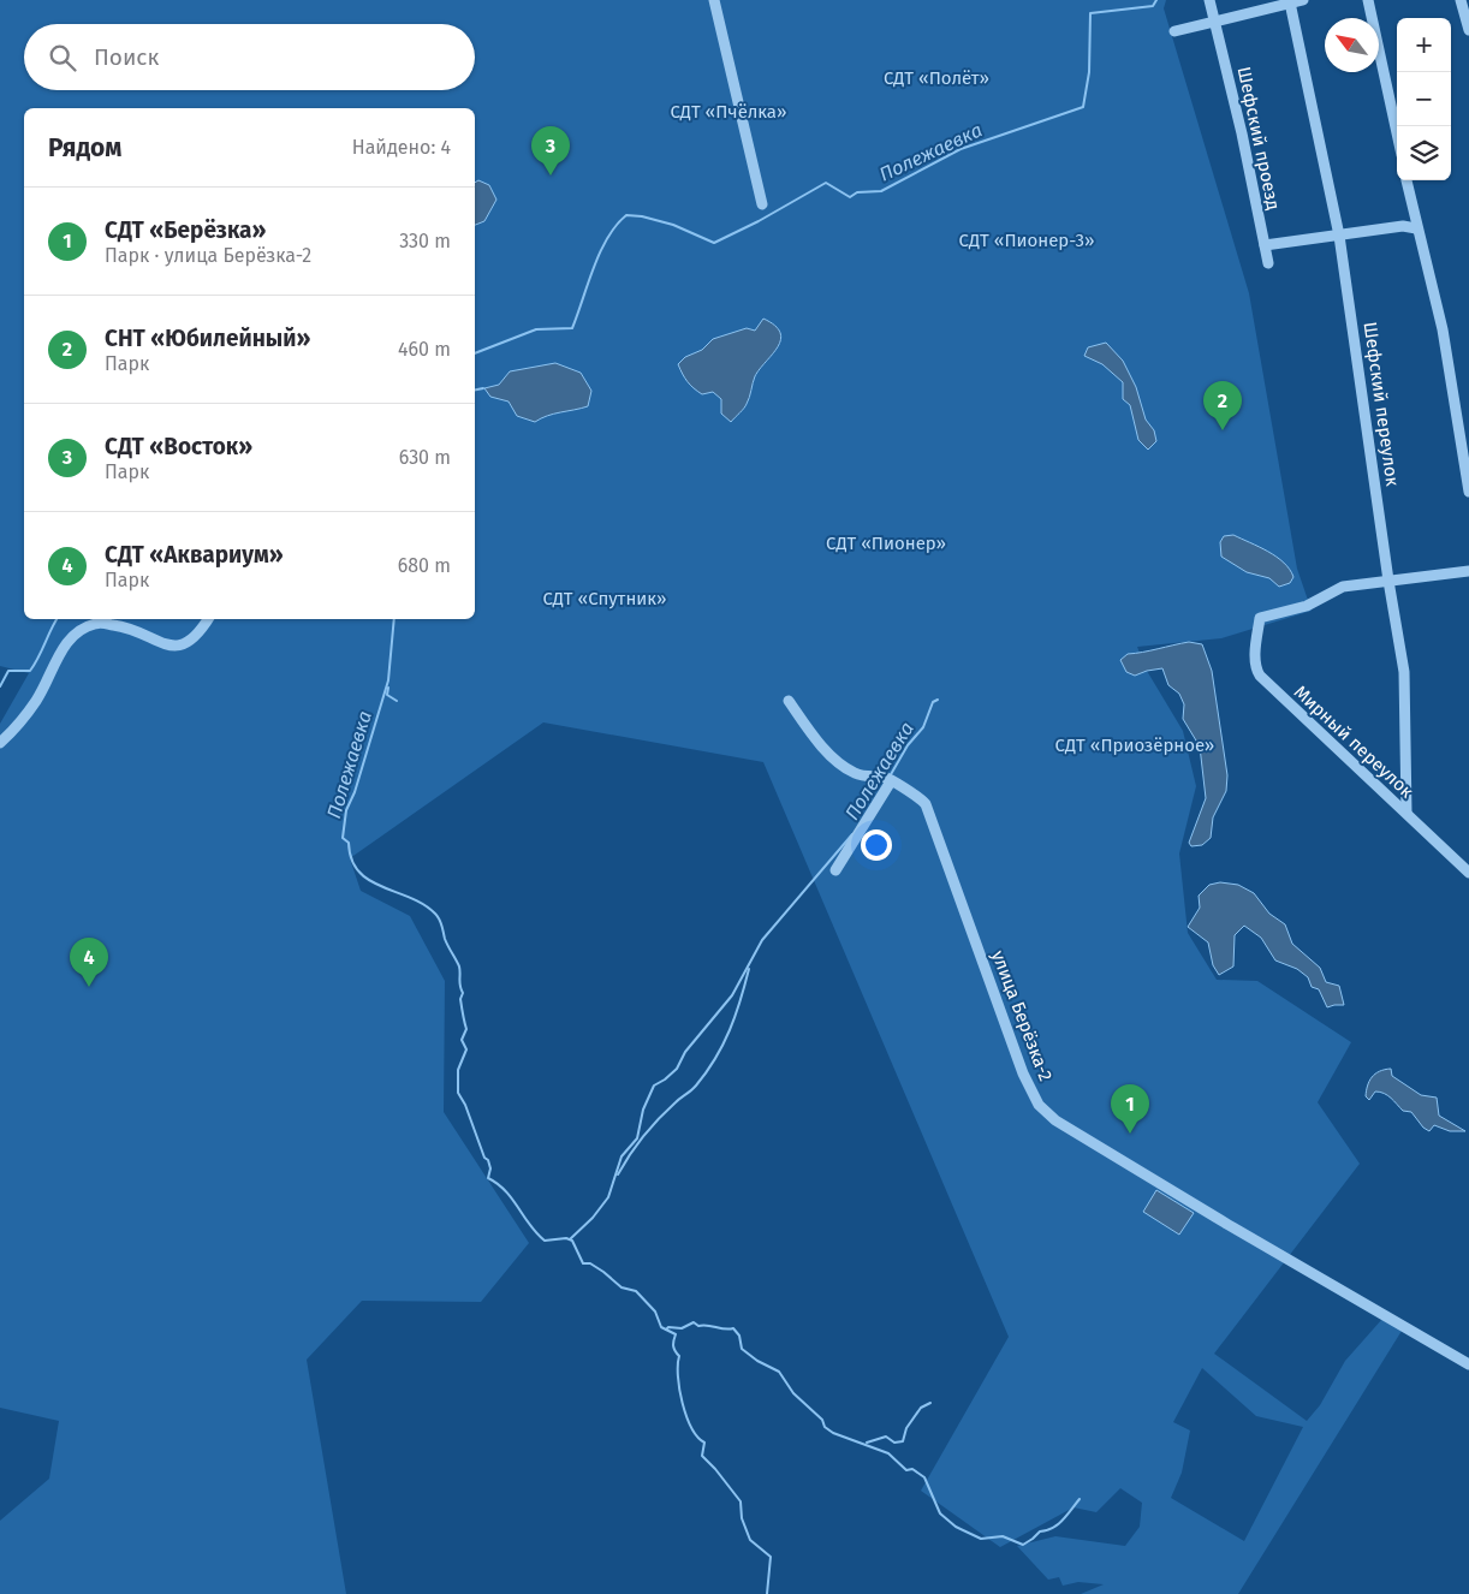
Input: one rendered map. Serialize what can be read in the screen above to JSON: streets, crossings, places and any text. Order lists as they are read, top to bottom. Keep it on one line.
{"streets":{"street":["Шефский проезд","Шефский переулок","Мирный переулок","улица Берёзка-2"]},"crossings":[["Шефский переулок","Мирный переулок"]],"water":["Полежаевка"],"parks":["СДТ «Полёт»","СДТ «Пчёлка»","СДТ «Пионер-3»","СДТ «Пионер»","СДТ «Спутник»","СДТ «Приозёрное»"],"north":"top left","page":{"map_buttons":["+","−"],"search":"Поиск","heading":["Рядом","Найдено: 4"],"pins":["3","2","4","1"],"list":[{"mark":"1","name":"СДТ «Берёзка»","note":"Парк · улица Берёзка-2","value":"330 m"},{"mark":"2","name":"СНТ «Юбилейный»","note":"Парк","value":"460 m"},{"mark":"3","name":"СДТ «Восток»","note":"Парк","value":"630 m"},{"mark":"4","name":"СДТ «Аквариум»","note":"Парк","value":"680 m"}]}}
